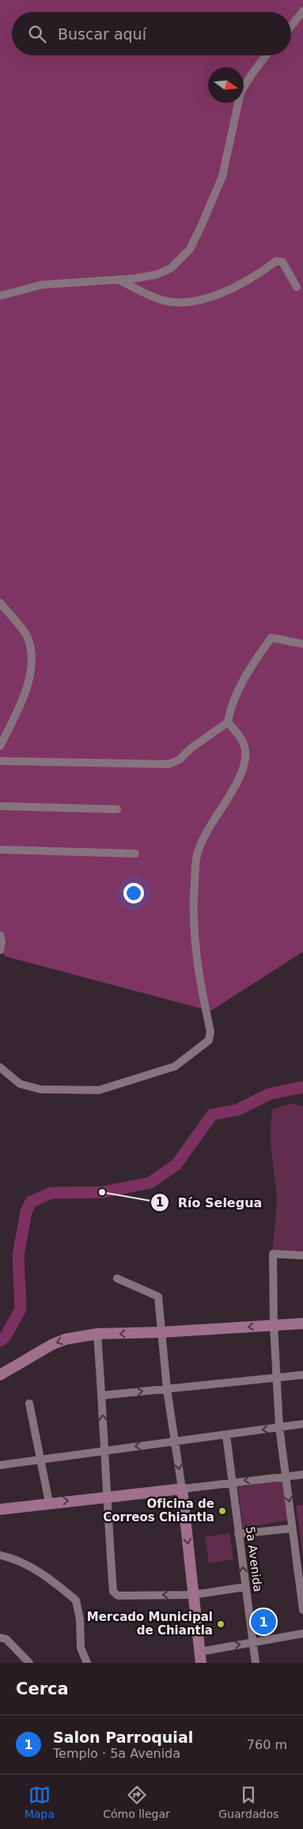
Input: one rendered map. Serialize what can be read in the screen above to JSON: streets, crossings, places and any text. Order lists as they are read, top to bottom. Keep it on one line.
{"streets":{"street":["5a Avenida"]},"places":["Río Selegua","Oficina de Correos Chiantla","Mercado Municipal de Chiantla"],"north":"right","page":{"search":"Buscar aquí","pins":"1","heading":"Cerca","list":[{"mark":"1","name":"Salon Parroquial","note":"Templo · 5a Avenida","value":"760 m"}],"nav":["Mapa","Cómo llegar","Guardados"]}}
